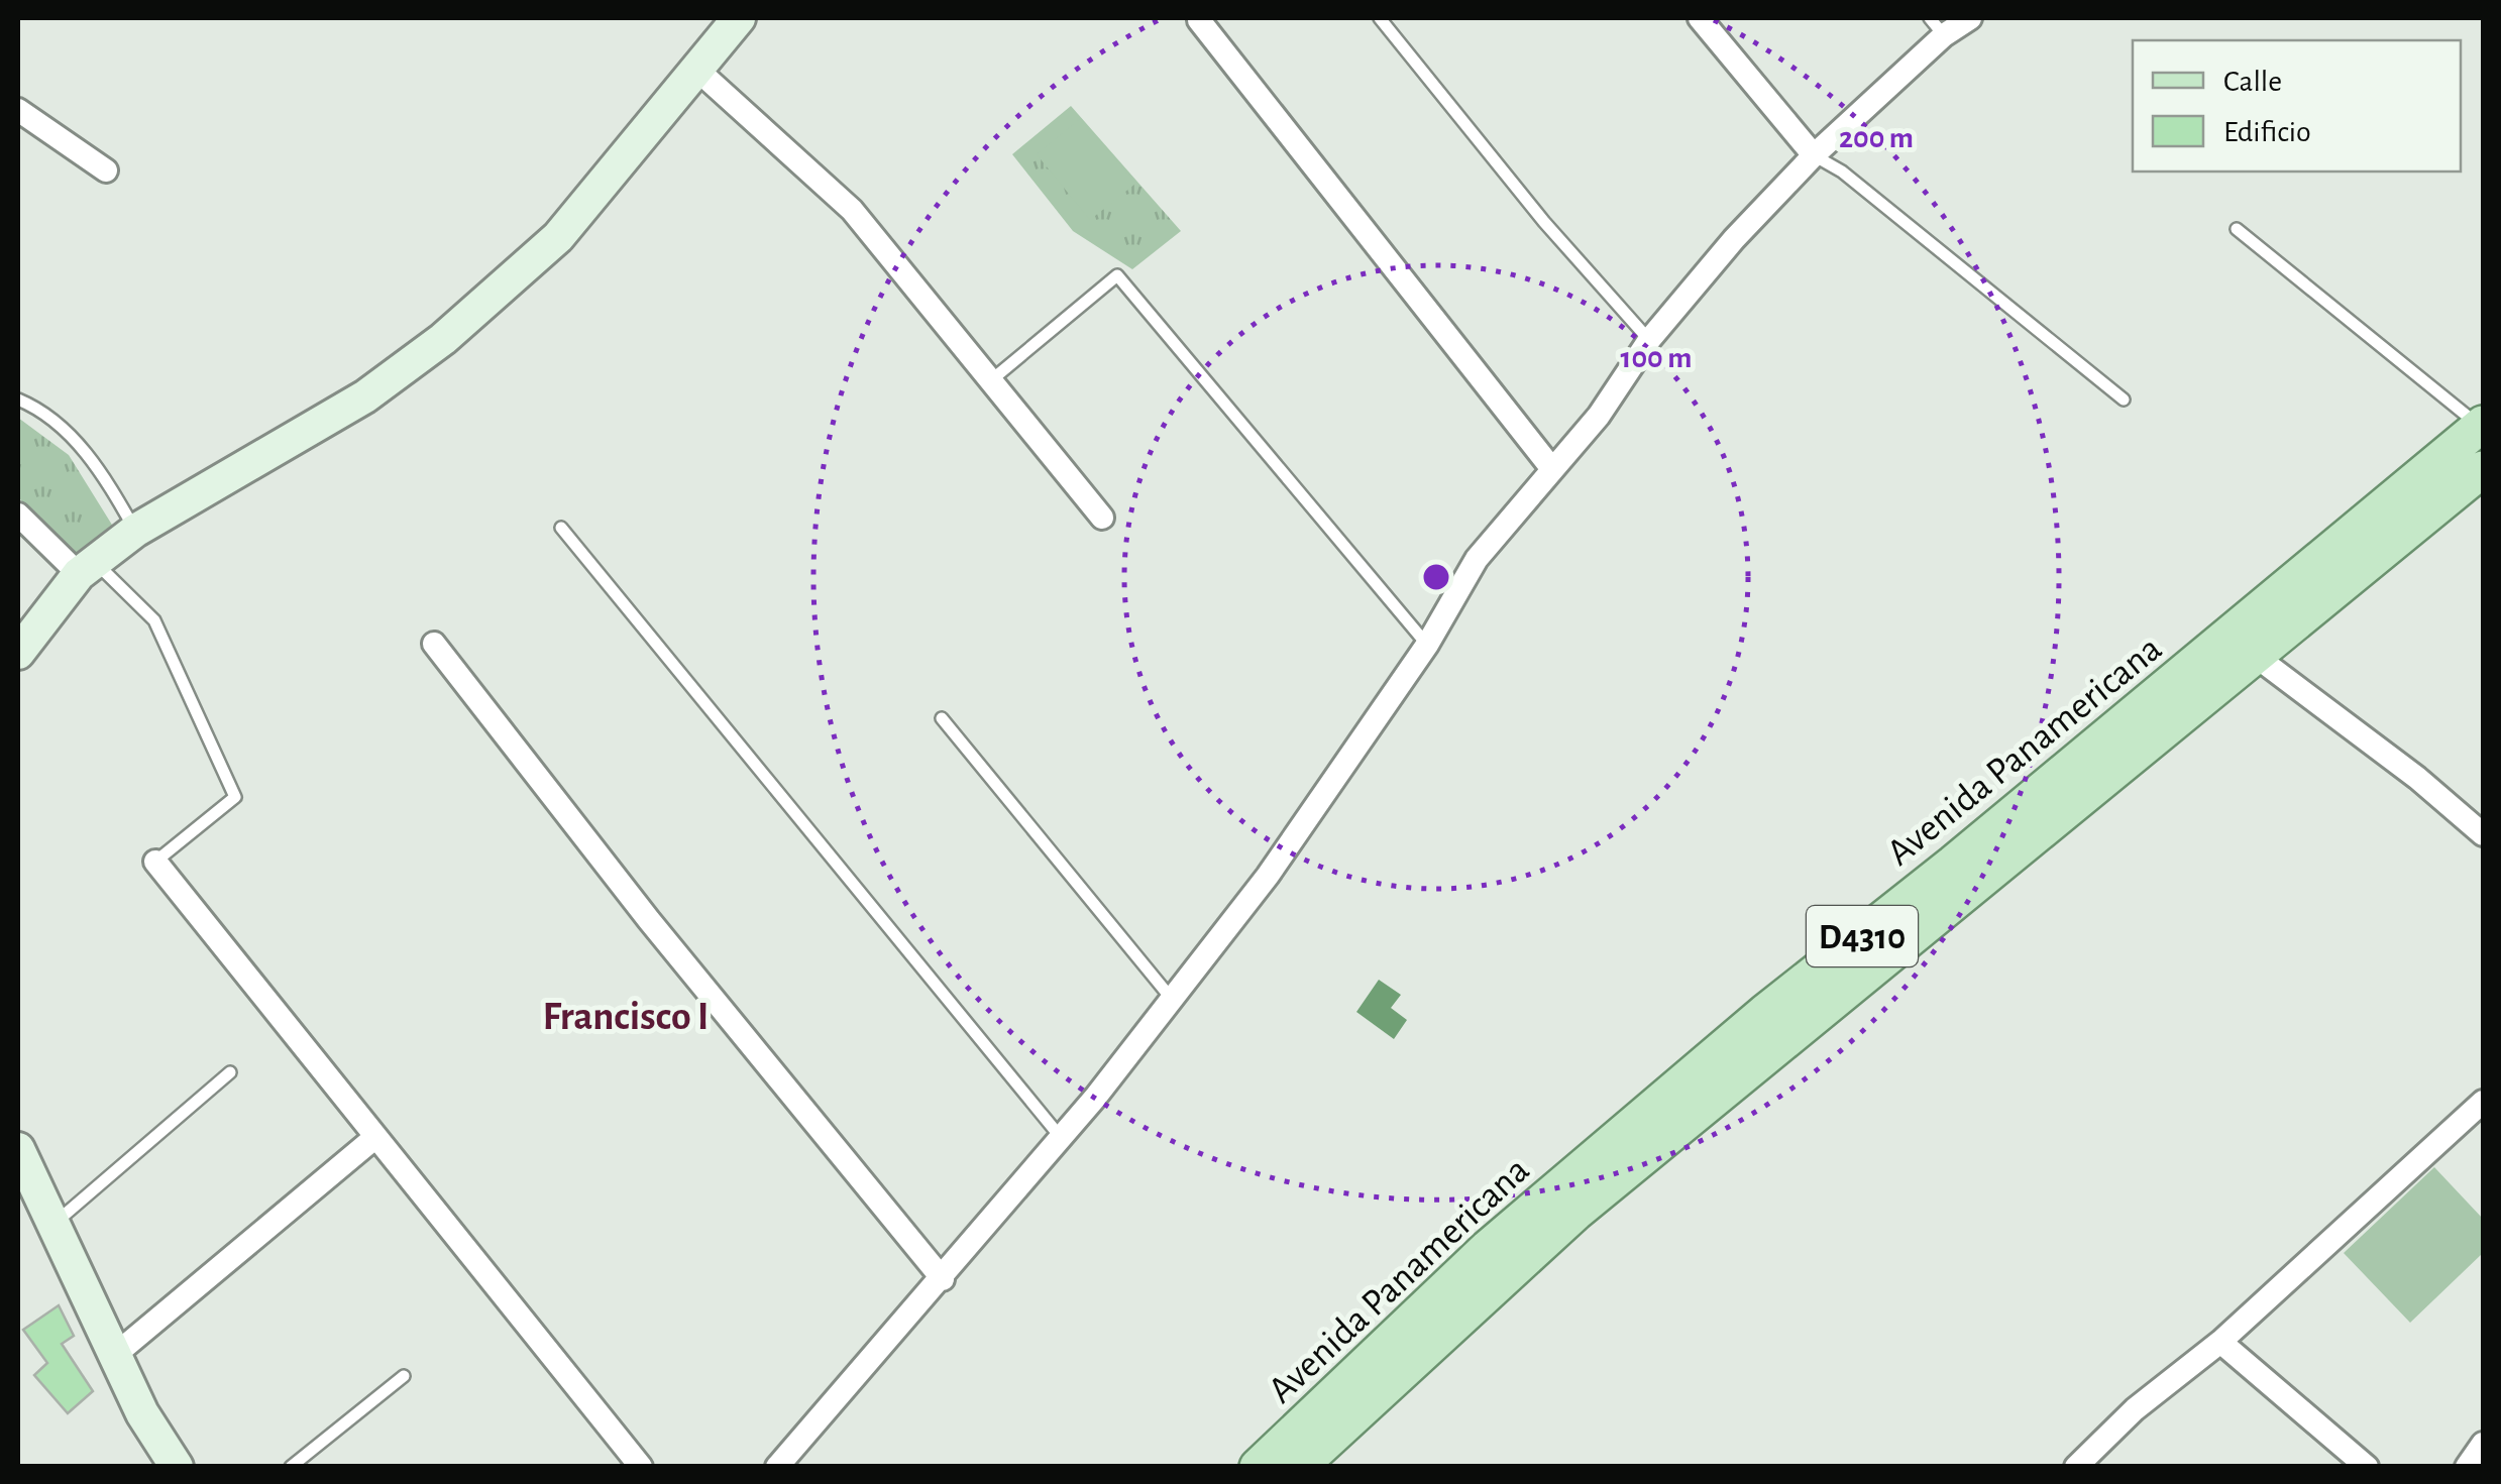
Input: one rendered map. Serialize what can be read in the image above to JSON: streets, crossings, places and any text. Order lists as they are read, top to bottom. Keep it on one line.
{"streets":{"main road":["Avenida Panamericana","D4310"]},"districts":["Francisco I"],"legend":["Calle","Edificio"],"rings":["200 m","100 m"]}
